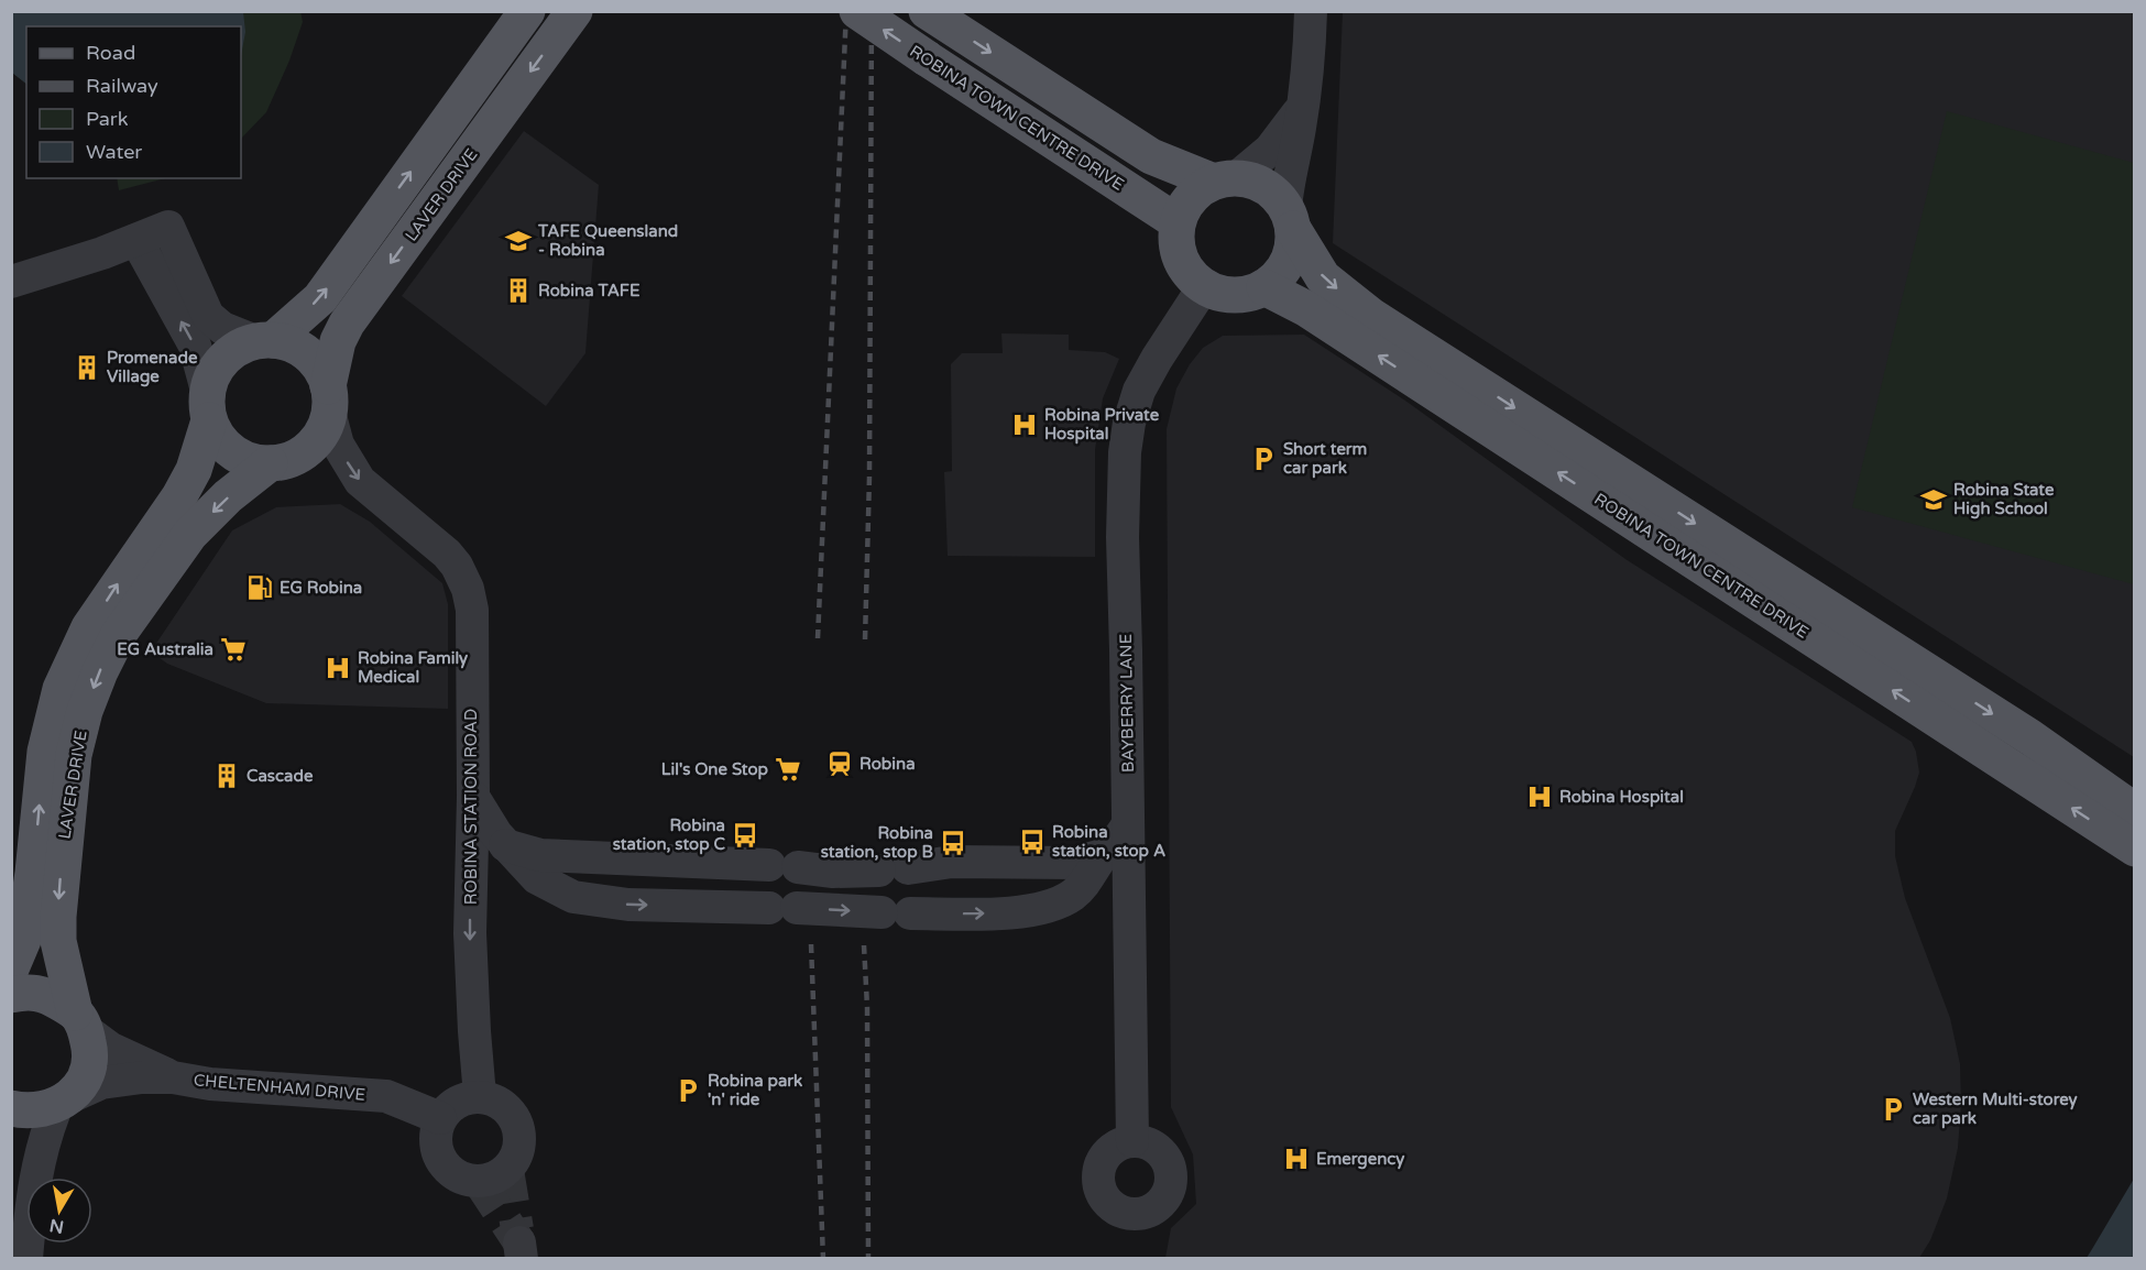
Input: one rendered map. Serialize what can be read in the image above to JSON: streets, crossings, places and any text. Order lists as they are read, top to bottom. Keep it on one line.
{"streets":{"main road":["ROBINA TOWN CENTRE DRIVE","LAVER DRIVE"],"street":["BAYBERRY LANE","ROBINA STATION ROAD","CHELTENHAM DRIVE"]},"crossings":[["ROBINA TOWN CENTRE DRIVE","BAYBERRY LANE"],["LAVER DRIVE","ROBINA STATION ROAD"],["LAVER DRIVE","CHELTENHAM DRIVE"],["ROBINA STATION ROAD","CHELTENHAM DRIVE"]],"one_way":["ROBINA STATION ROAD"],"places":{"school or university":["TAFE Queensland - Robina","Robina State High School"],"building":["Robina TAFE","Promenade Village","Cascade"],"hospital":["Robina Private Hospital","Robina Family Medical","Robina Hospital","Emergency"],"parking":["Short term car park","Robina park 'n' ride","Western Multi-storey car park"],"fuel station":["EG Robina"],"supermarket":["EG Australia","Lil's One Stop"],"station":["Robina"],"bus stop":["Robina station, stop C","Robina station, stop A","Robina station, stop B"]},"legend":["Road","Railway","Park","Water"],"north":"bottom"}
